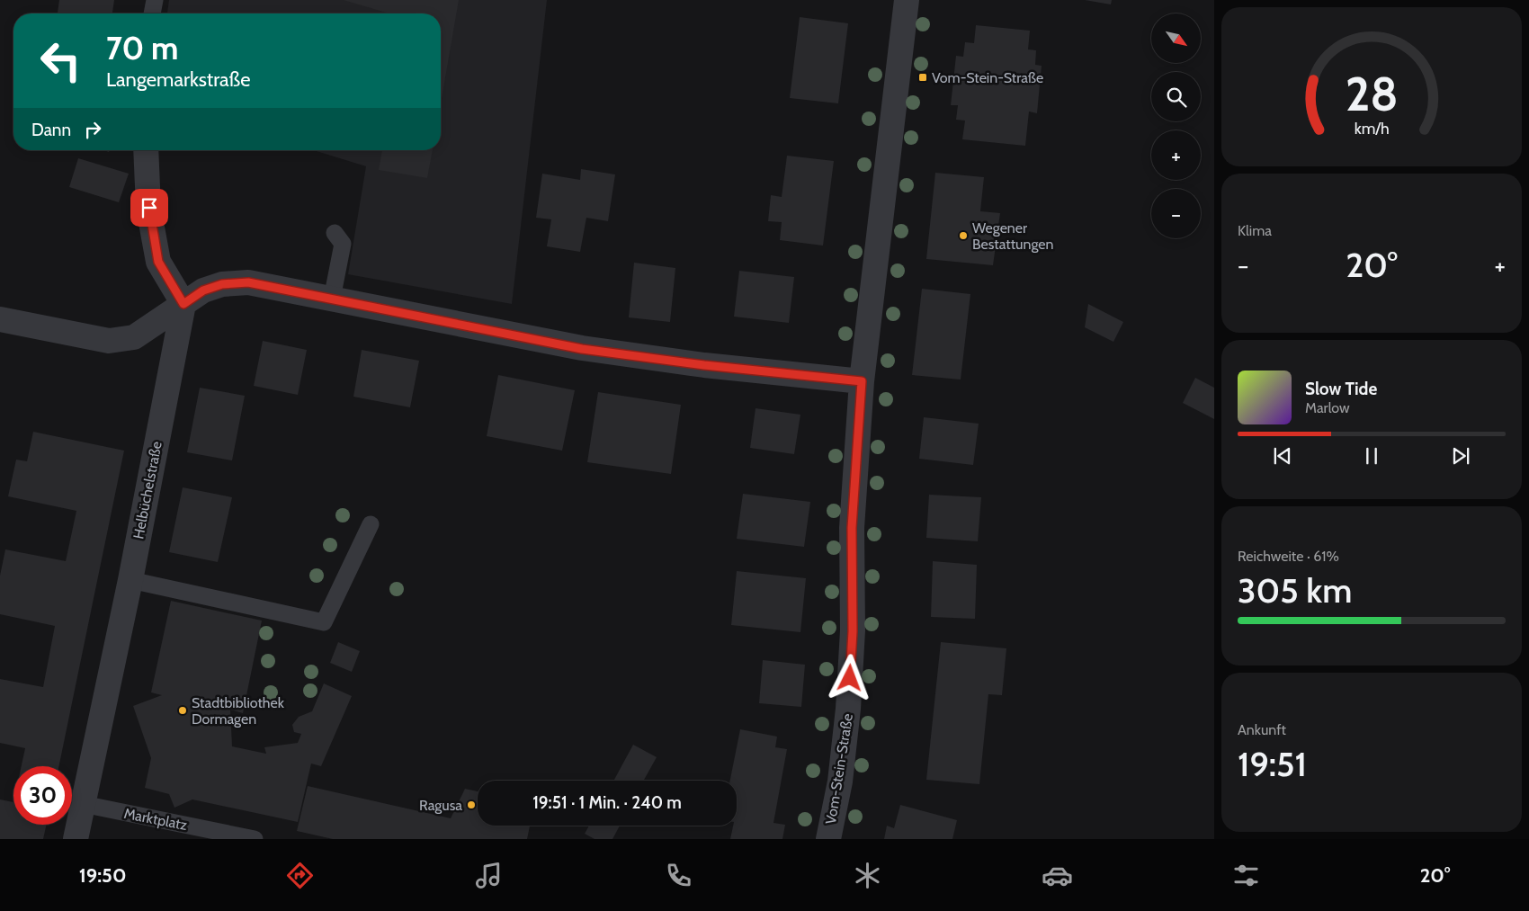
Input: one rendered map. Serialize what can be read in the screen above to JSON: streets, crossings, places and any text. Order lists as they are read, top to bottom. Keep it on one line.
{"streets":{"street":["Helbüchelstraße","Vom-Stein-Straße"],"lane":["Marktplatz"]},"crossings":[["Helbüchelstraße","Marktplatz"]],"places":{"transit":["Vom-Stein-Straße"],"other":["Wegener Bestattungen","Stadtbibliothek Dormagen","Ragusa"]},"north":"bottom right","page":{"map_buttons":["+","−"],"turn":["70 m","Langemarkstraße"],"then":"Dann","tile":["Klima",["Reichweite · 61%","305 km"],["Ankunft","19:51"]],"heat":["−","20°","+"],"song":["Slow Tide","Marlow"],"limit":"30","trip":"19:51 · 1 Min. · 240 m","tabs":["19:50","20°"],"gauge":["28","km/h"]}}
